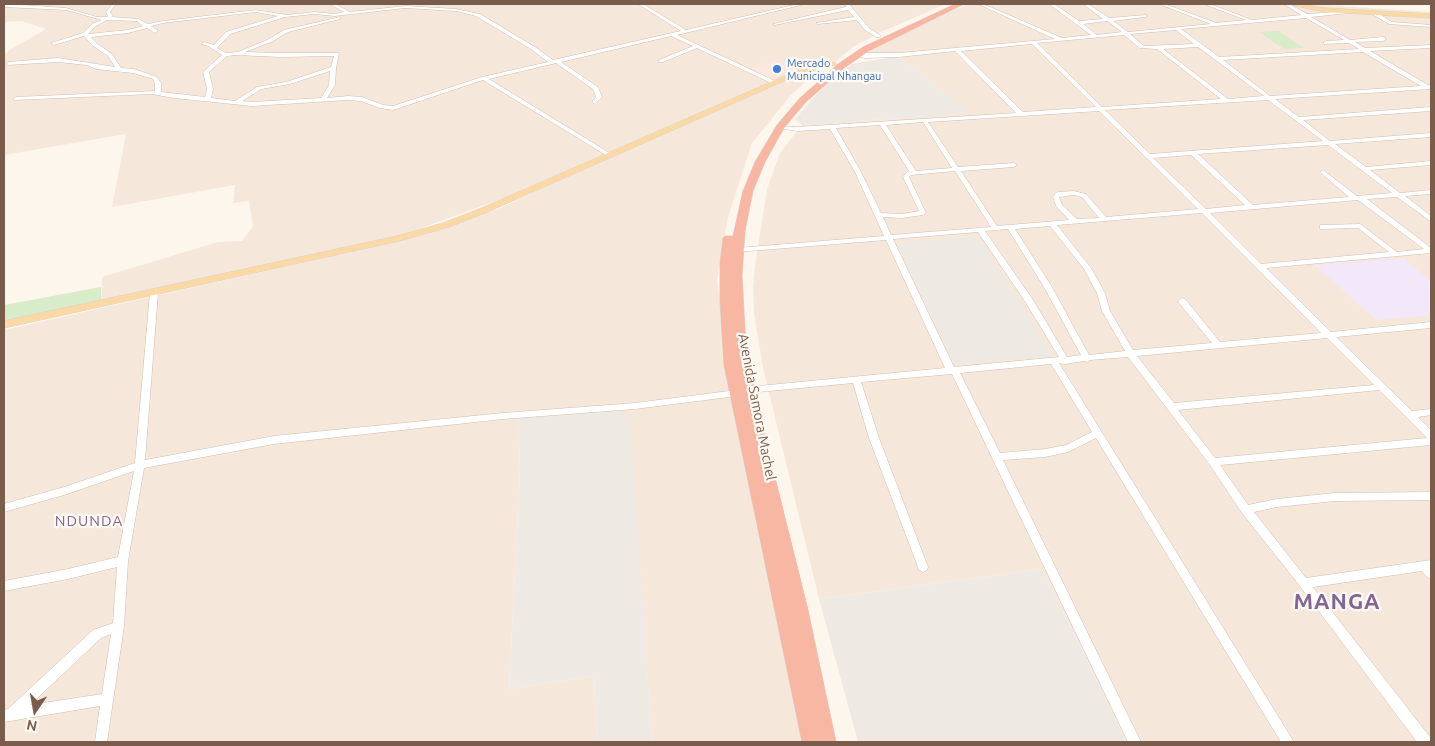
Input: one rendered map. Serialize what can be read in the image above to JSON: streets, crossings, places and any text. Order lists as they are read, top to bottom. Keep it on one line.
{"streets":{"highway":["Avenida Samora Machel"]},"districts":["NDUNDA","MANGA"],"places":["Mercado Municipal Nhangau"],"north":"bottom"}
